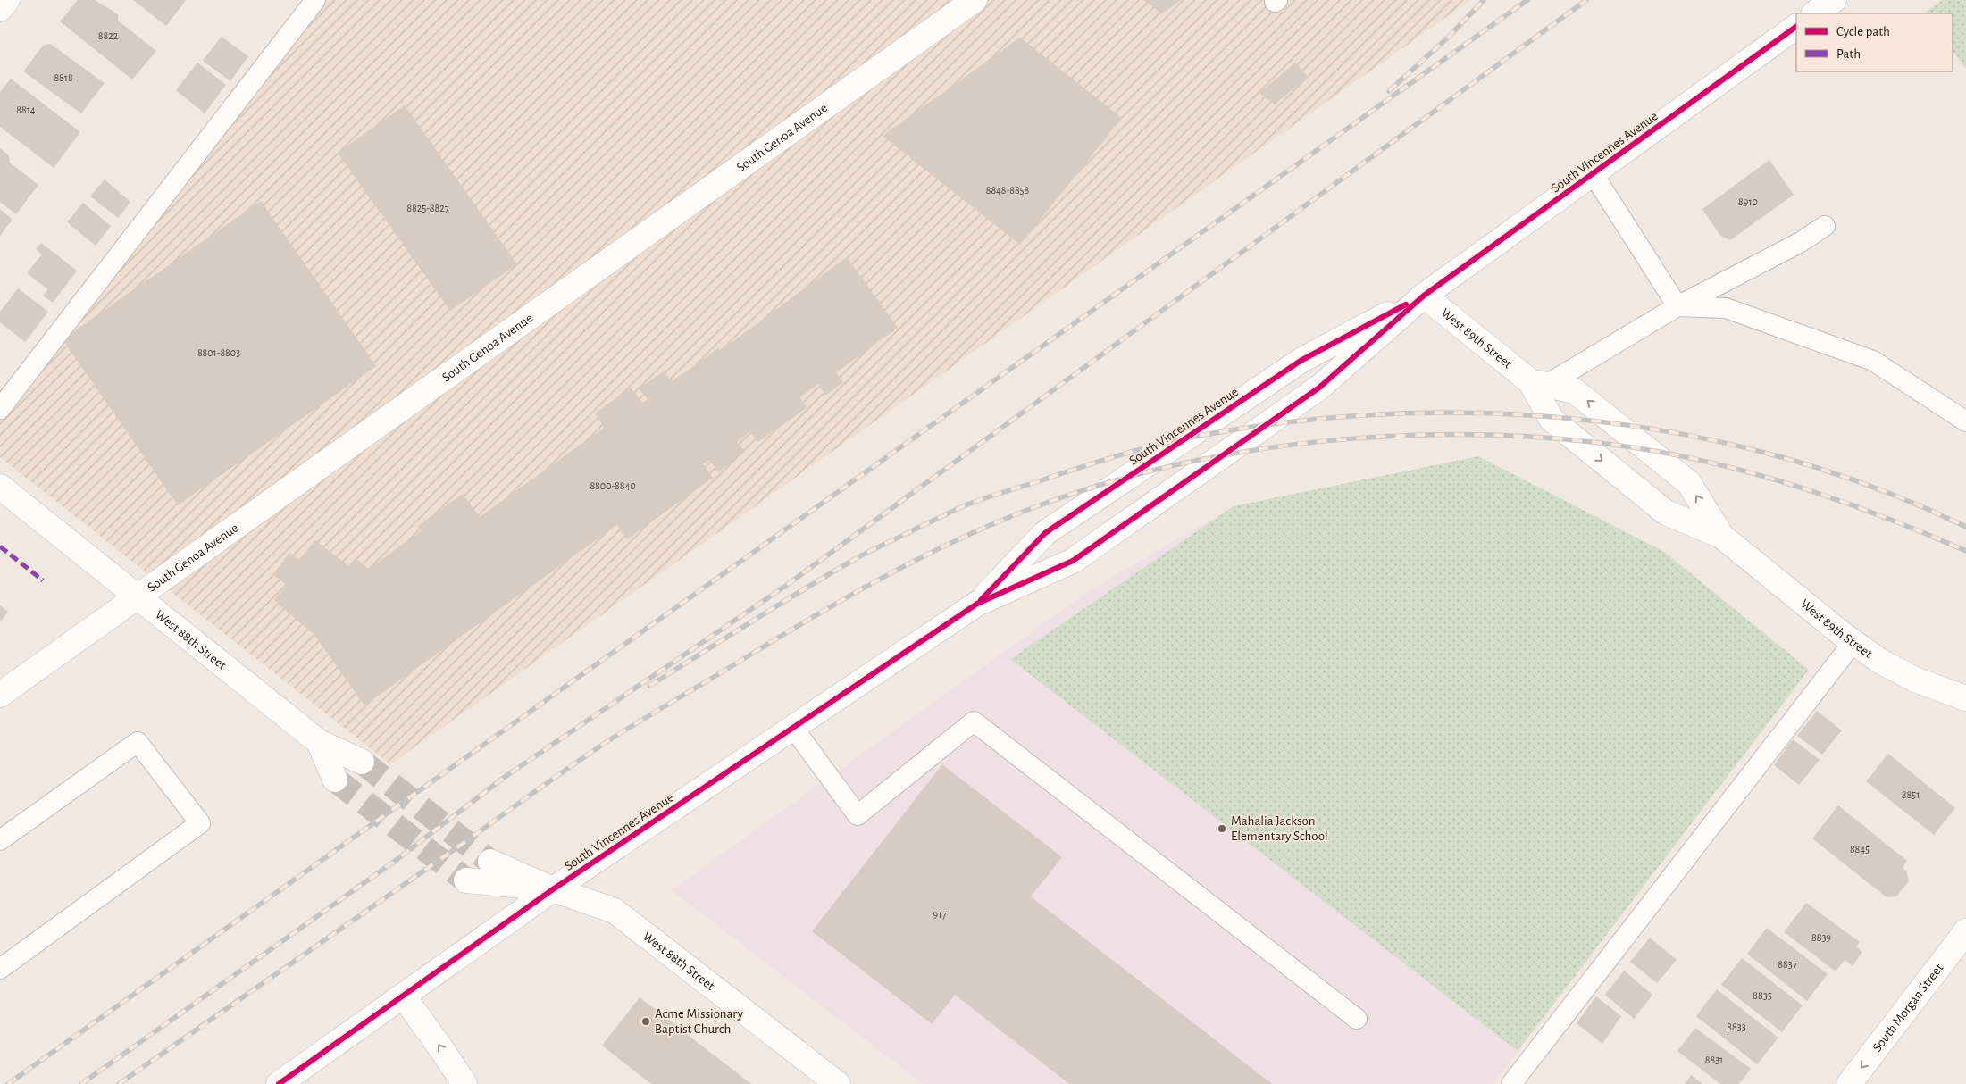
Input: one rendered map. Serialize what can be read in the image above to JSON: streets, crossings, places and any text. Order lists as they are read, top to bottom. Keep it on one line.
{"streets":{"street":["South Genoa Avenue","South Vincennes Avenue","West 89th Street","West 88th Street","South Morgan Street"]},"crossings":[["South Genoa Avenue","West 88th Street"],["South Vincennes Avenue","West 89th Street"],["South Vincennes Avenue","West 88th Street"]],"one_way":["South Morgan Street"],"places":["Mahalia Jackson Elementary School","Acme Missionary Baptist Church"],"house_numbers":["8822","8818","8814","8848-8858","8910","8825-8827","8801-8803","8800-8840","8851","8845","917","8839","8837","8835","8833","8831"],"legend":["Cycle path","Path"]}
